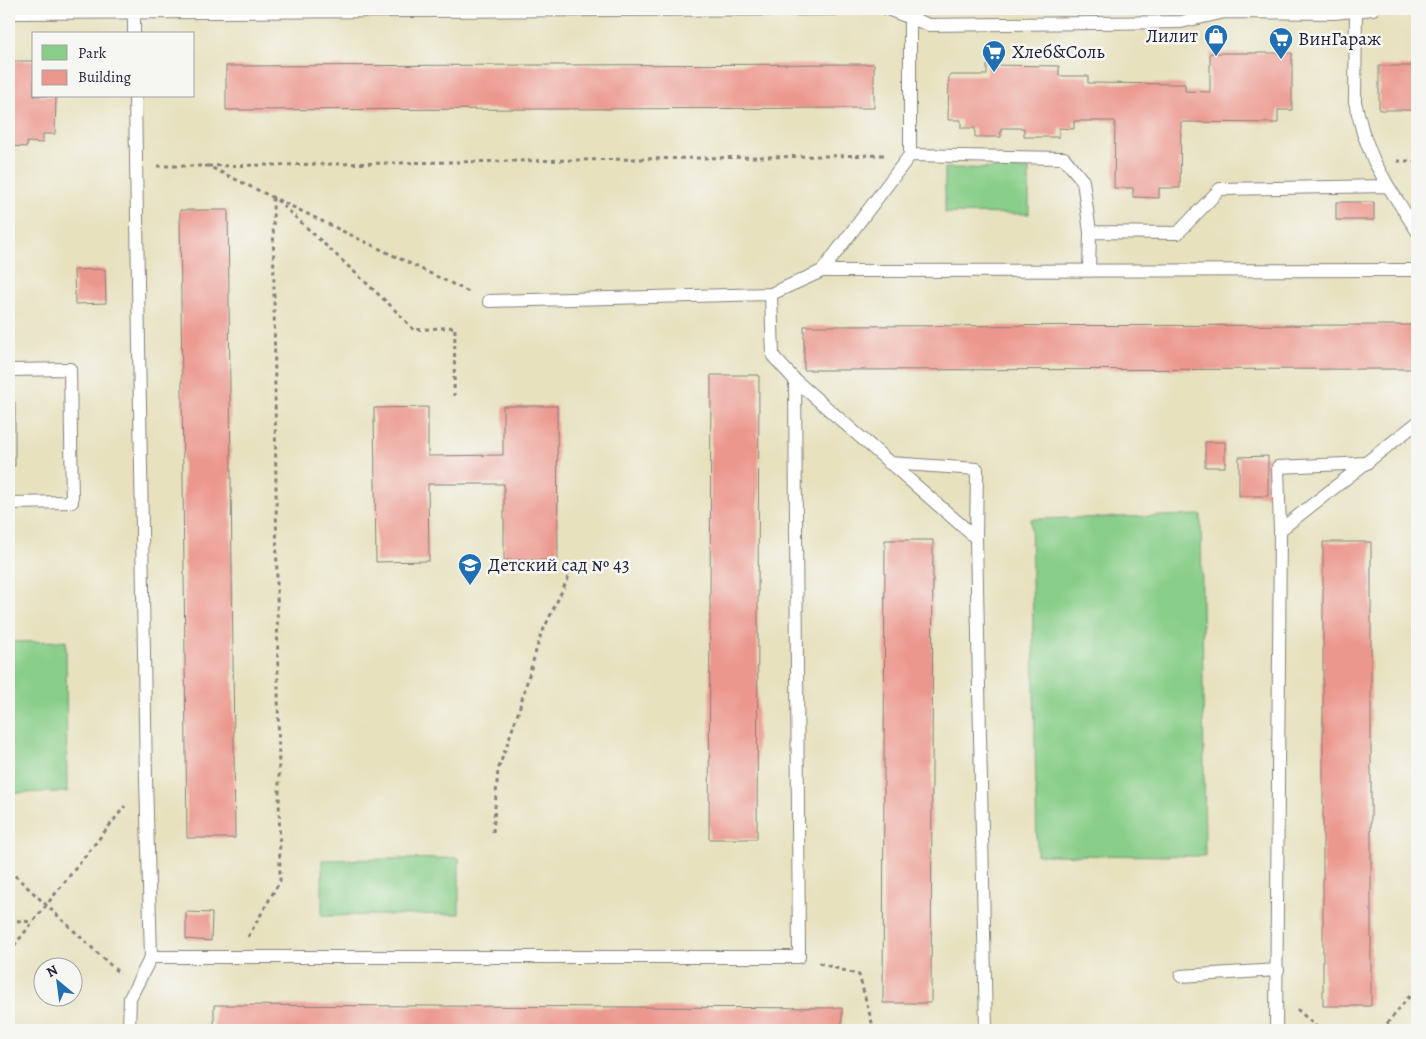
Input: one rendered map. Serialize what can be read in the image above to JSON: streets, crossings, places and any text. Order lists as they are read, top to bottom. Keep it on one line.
{"places":{"shop":["Лилит"],"supermarket":["ВинГараж","Хлеб&Соль"],"school or university":["Детский сад № 43"]},"legend":["Park","Building"],"north":"top left"}
